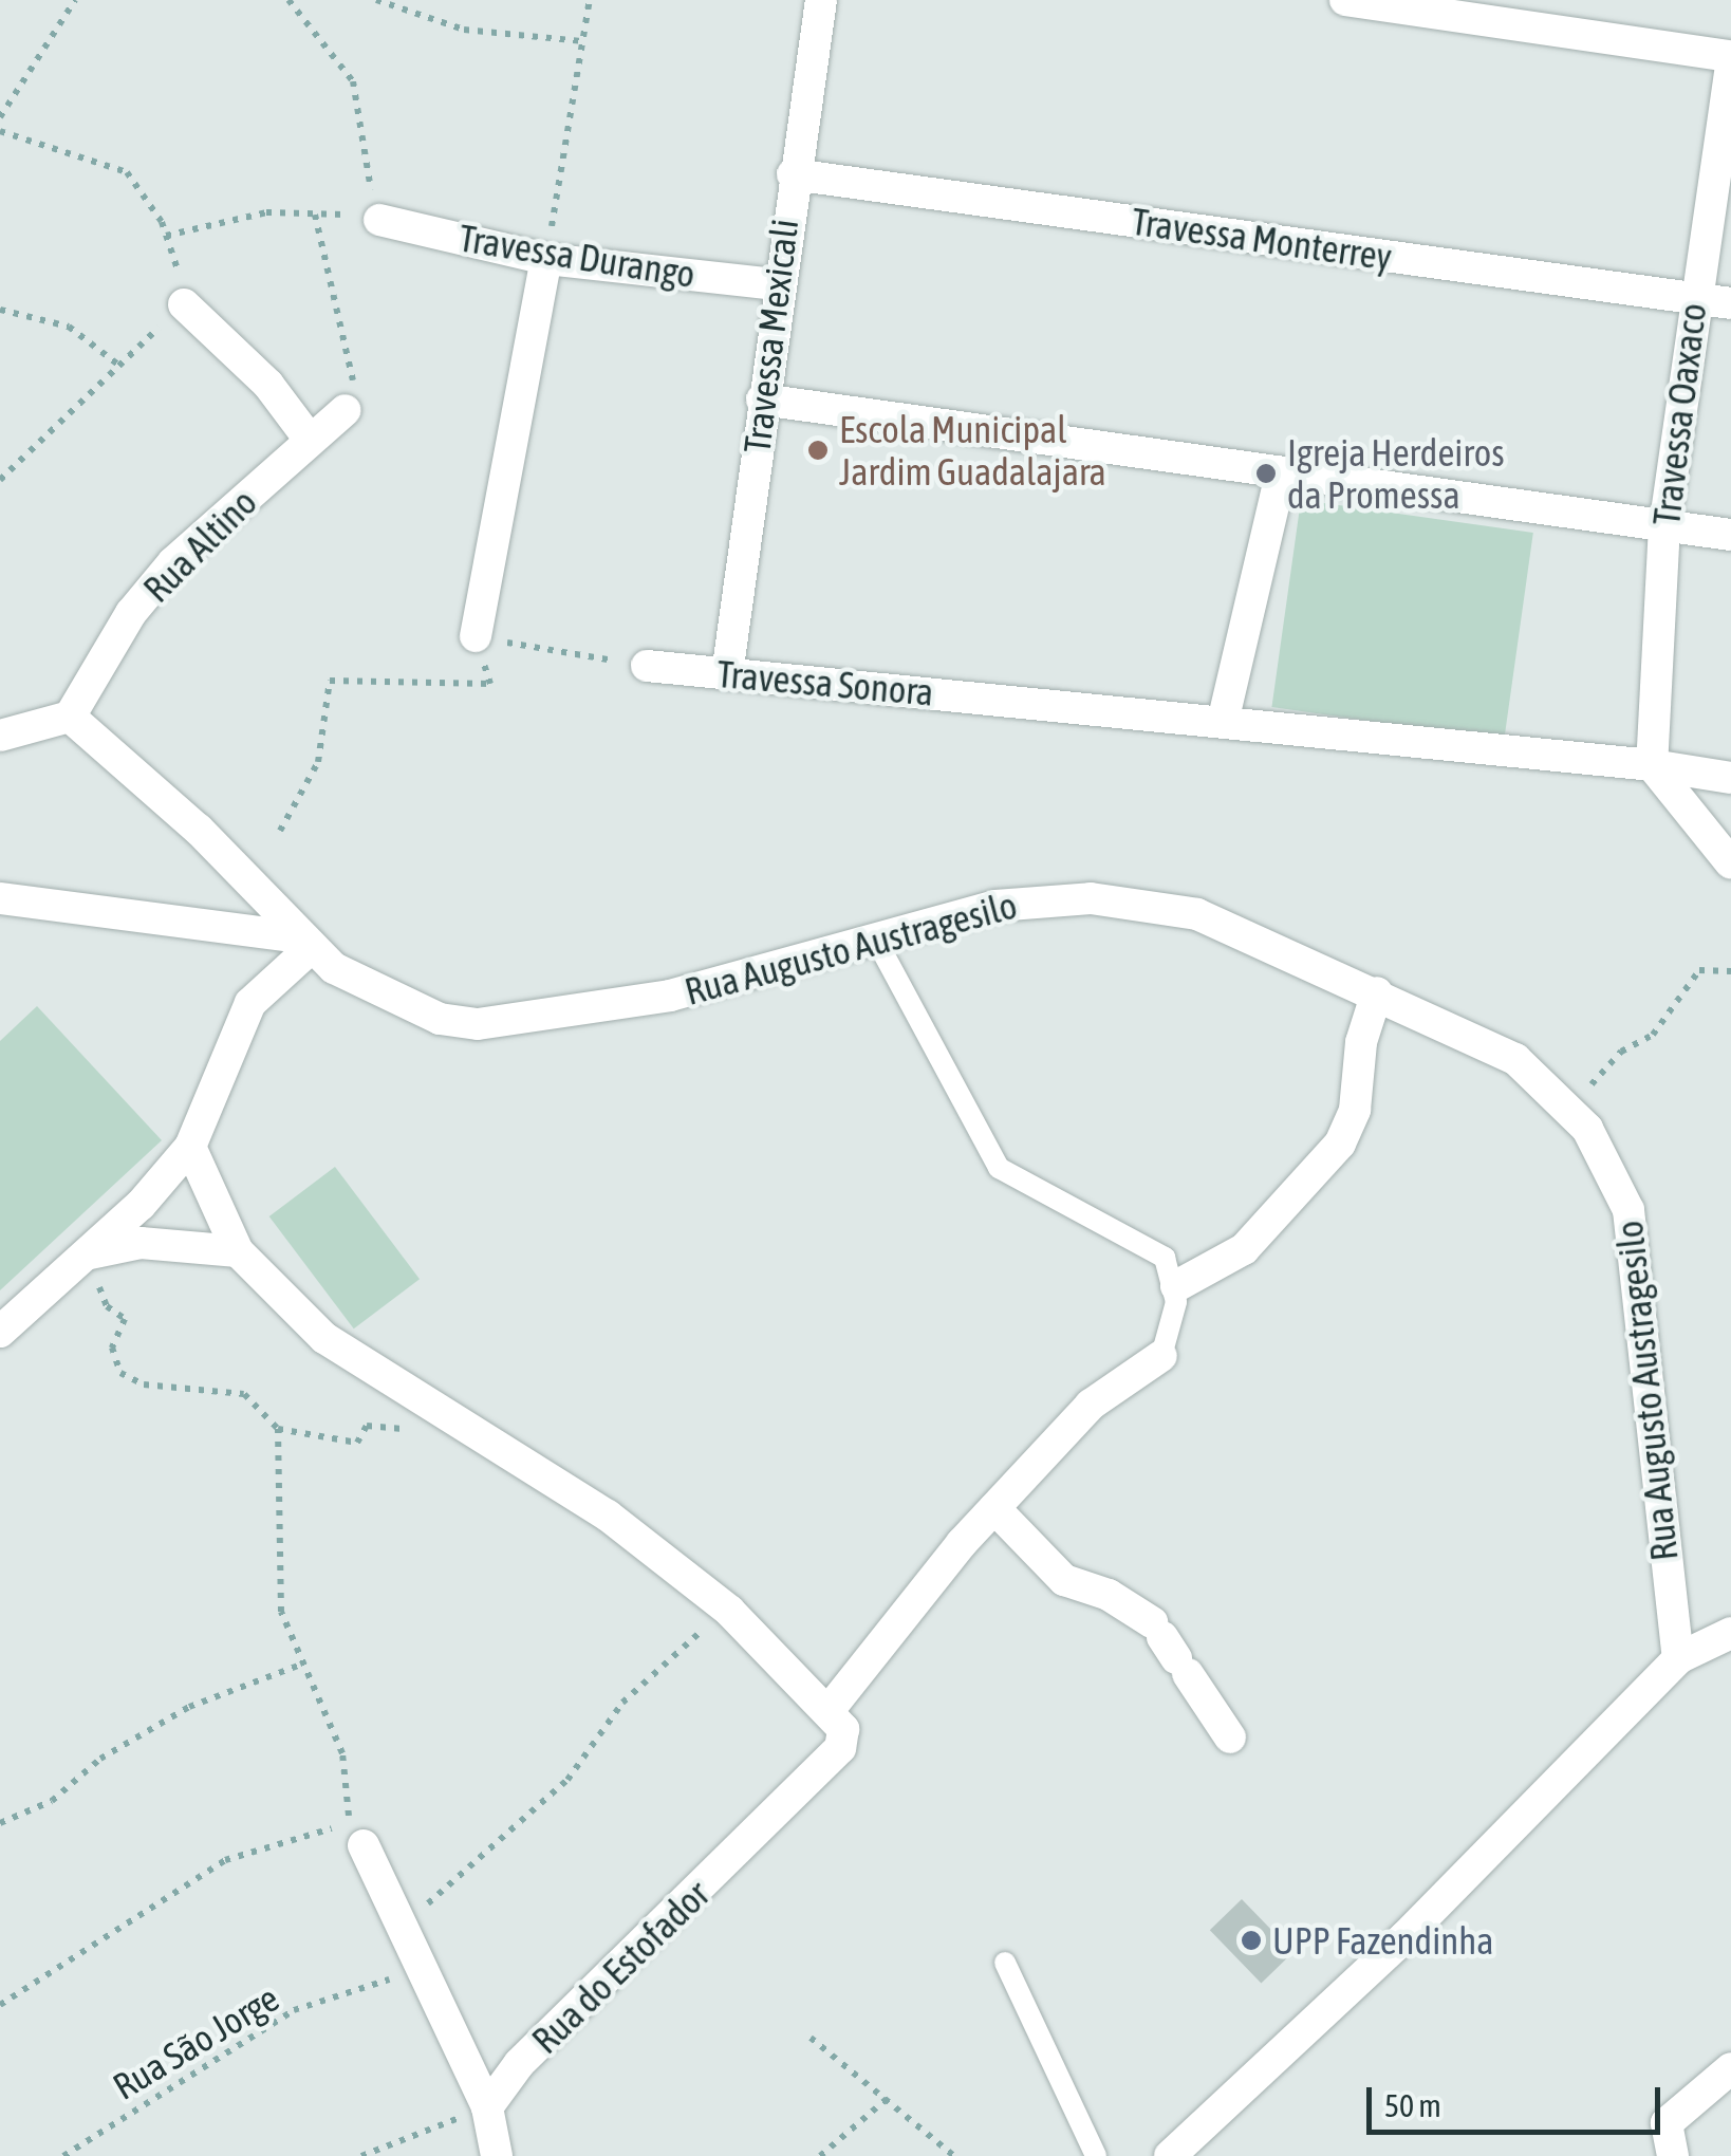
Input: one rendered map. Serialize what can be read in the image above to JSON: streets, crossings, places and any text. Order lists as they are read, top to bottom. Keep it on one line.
{"streets":{"street":["Travessa Monterrey","Travessa Durango","Travessa Mexicali","Travessa Oaxaco","Rua Altino","Travessa Sonora","Rua Augusto Austragesilo","Rua do Estofador"],"path":["Rua São Jorge"]},"crossings":[["Travessa Monterrey","Travessa Mexicali"],["Travessa Monterrey","Travessa Oaxaco"],["Travessa Durango","Travessa Mexicali"],["Travessa Mexicali","Travessa Sonora"],["Travessa Oaxaco","Travessa Sonora"],["Rua Altino","Rua Augusto Austragesilo"]],"places":["Escola Municipal Jardim Guadalajara","Igreja Herdeiros da Promessa","UPP Fazendinha"],"scale_bar":"50 m"}
